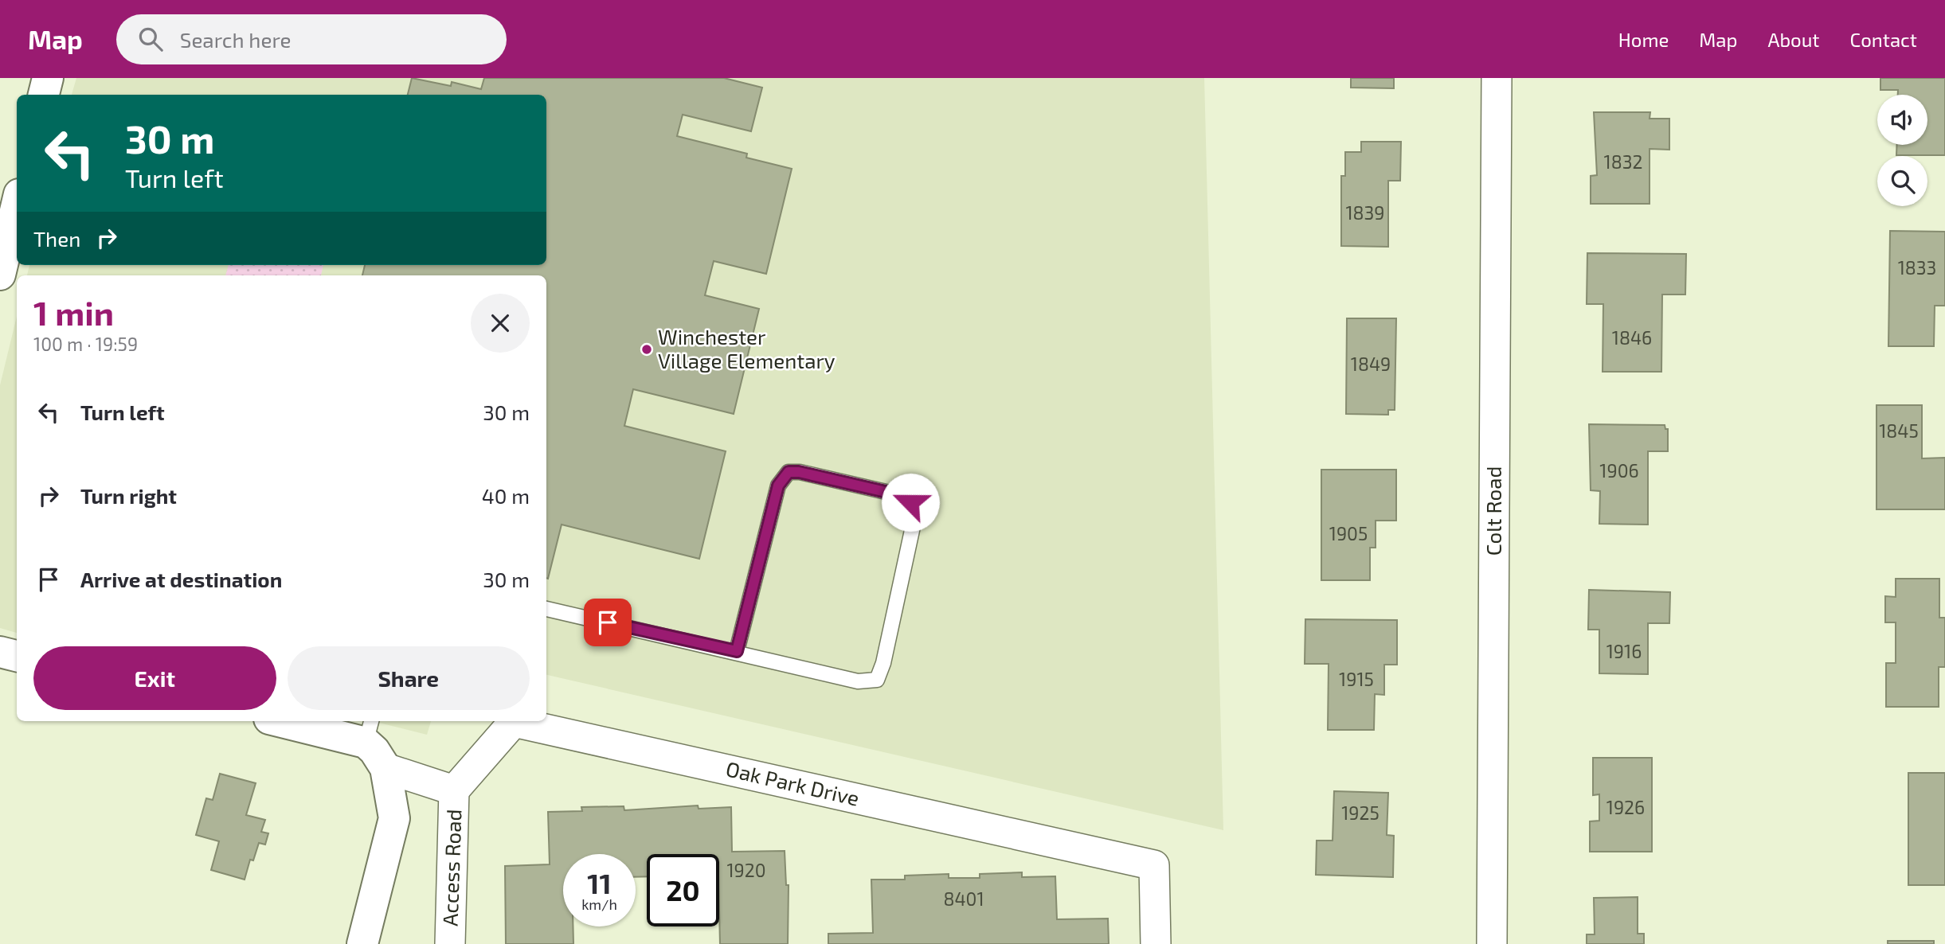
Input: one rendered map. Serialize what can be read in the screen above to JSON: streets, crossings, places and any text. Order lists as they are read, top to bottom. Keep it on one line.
{"streets":{"street":["Colt Road","Oak Park Drive","Access Road"]},"crossings":[["Oak Park Drive","Access Road"]],"places":["Winchester Village Elementary"],"house_numbers":["1832","1839","1833","1846","1849","1845","1906","1905","1916","1915","1926","1925","1920","8401"],"page":{"header":"Map","search":"Search here","nav":["Home","Map","About","Contact"],"turn":["30 m","Turn left"],"then":"Then","heading":["1 min","100 m · 19:59"],"list":[{"name":"Turn left","value":"30 m"},{"name":"Turn right","value":"40 m"},{"name":"Arrive at destination","value":"30 m"}],"buttons":["Exit","Share"],"speed":"11 km/h","limit":"20"}}
